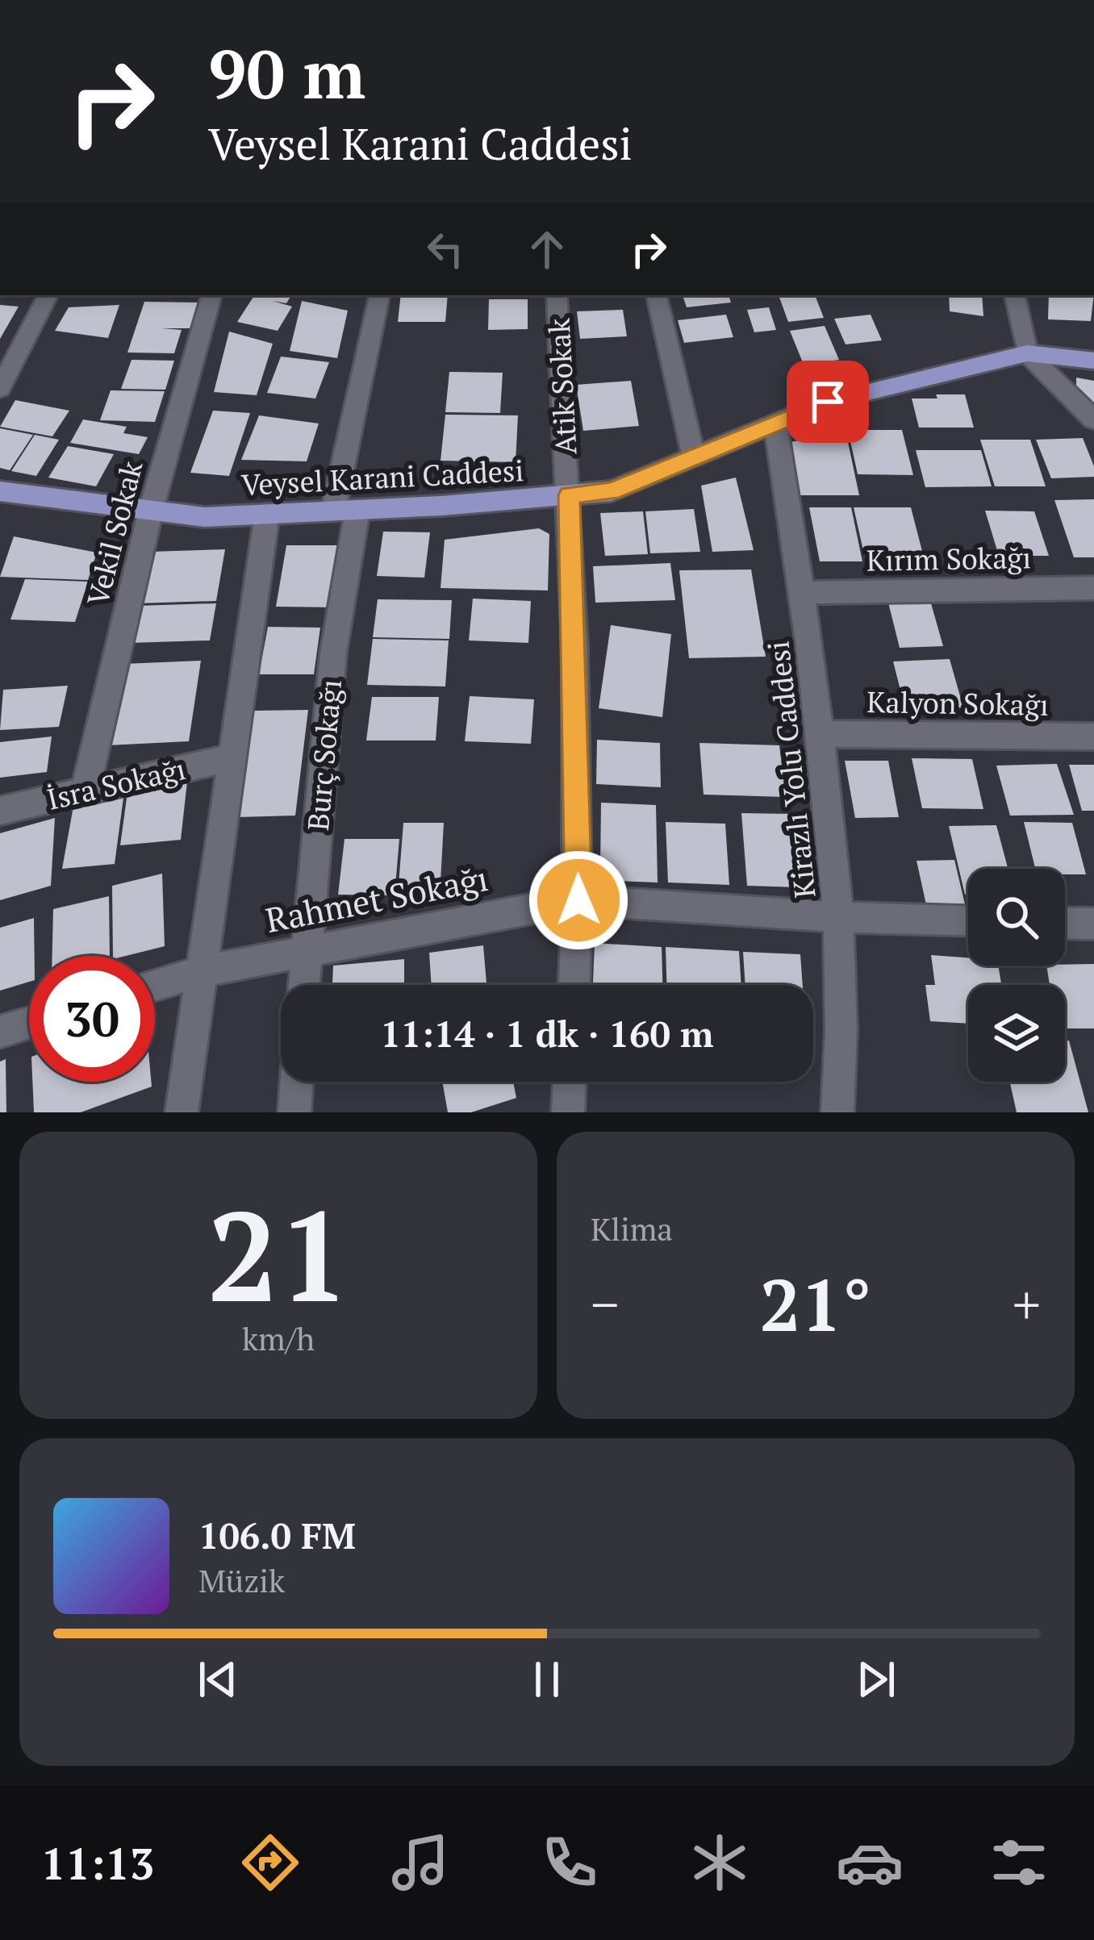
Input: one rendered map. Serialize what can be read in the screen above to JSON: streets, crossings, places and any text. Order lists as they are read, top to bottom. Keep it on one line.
{"streets":{"main road":["Veysel Karani Caddesi"],"street":["Atik Sokak","Vekil Sokak","Kırım Sokağı","Kalyon Sokağı","Burç Sokağı","Kirazlı Yolu Caddesi","İsra Sokağı","Rahmet Sokağı"]},"crossings":[["Atik Sokak","Veysel Karani Caddesi"],["Atik Sokak","Rahmet Sokağı"],["Veysel Karani Caddesi","Vekil Sokak"],["Veysel Karani Caddesi","Burç Sokağı"],["Veysel Karani Caddesi","Kirazlı Yolu Caddesi"],["Vekil Sokak","İsra Sokağı"],["Kırım Sokağı","Kirazlı Yolu Caddesi"],["Kalyon Sokağı","Kirazlı Yolu Caddesi"],["Burç Sokağı","Rahmet Sokağı"],["Kirazlı Yolu Caddesi","Rahmet Sokağı"]],"page":{"turn":["90 m","Veysel Karani Caddesi"],"limit":"30","trip":"11:14 · 1 dk · 160 m","tile":[["21","km/h"],"Klima"],"heat":["−","21°","+"],"song":["106.0 FM","Müzik"],"tabs":"11:13"}}
